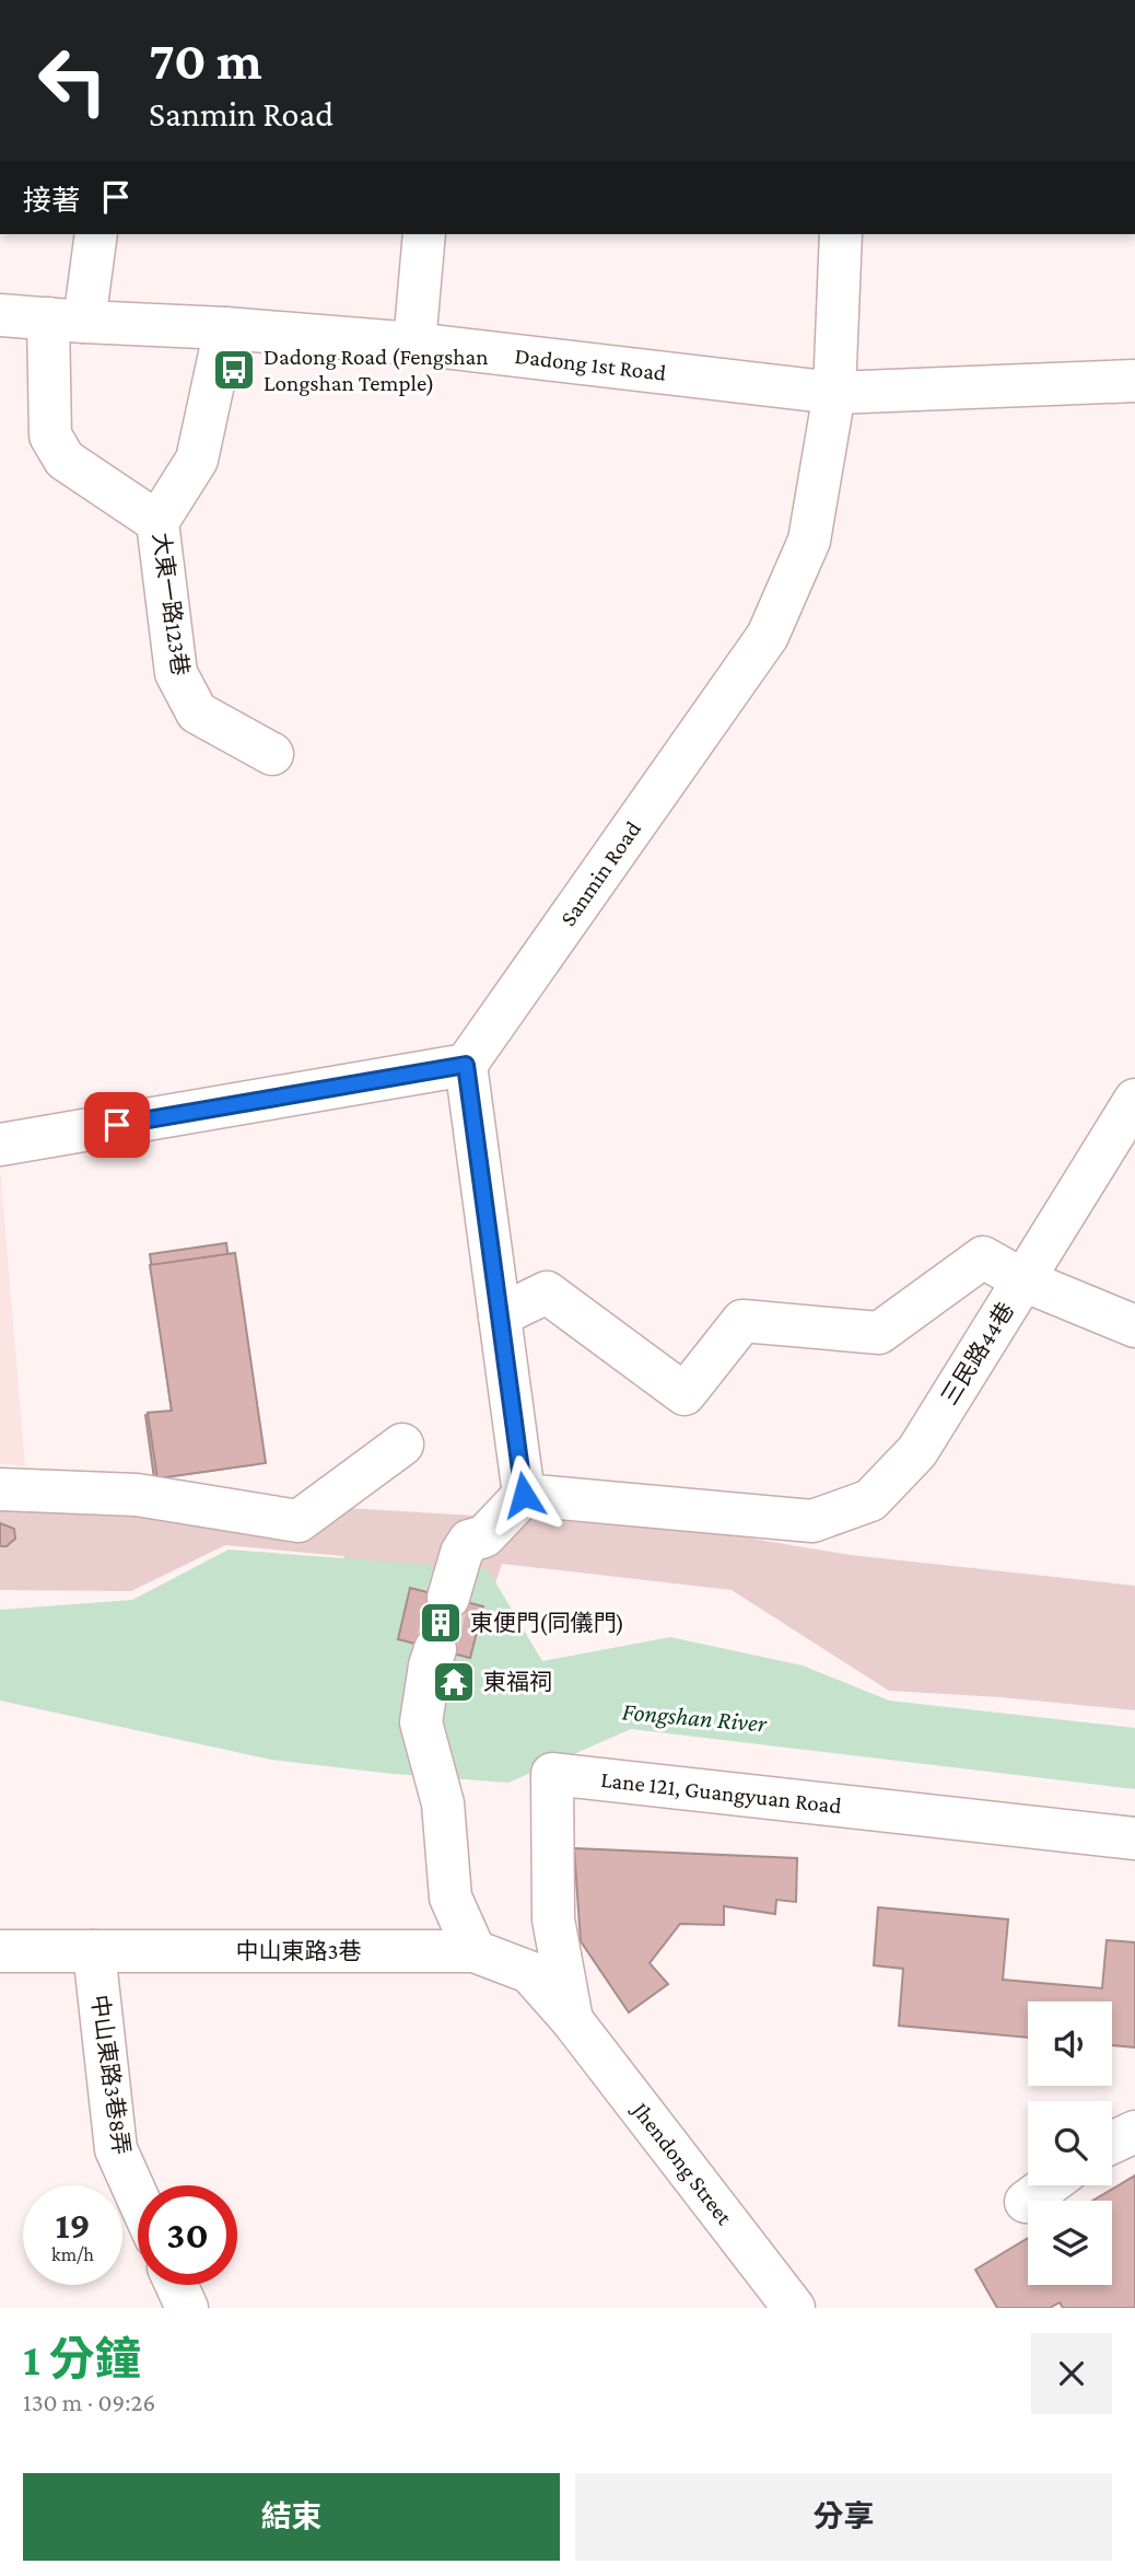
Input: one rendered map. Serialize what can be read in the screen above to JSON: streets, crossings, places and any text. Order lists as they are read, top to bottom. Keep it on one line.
{"streets":{"street":["Dadong 1st Road","大東一路123巷","Sanmin Road","三民路44巷","Lane 121, Guangyuan Road","中山東路3巷","中山東路3巷8弄","Jhendong Street"]},"crossings":[["Dadong 1st Road","大東一路123巷"],["Dadong 1st Road","Sanmin Road"],["Lane 121, Guangyuan Road","中山東路3巷"],["Lane 121, Guangyuan Road","Jhendong Street"],["中山東路3巷","中山東路3巷8弄"],["中山東路3巷","Jhendong Street"]],"water":["Fongshan River"],"places":{"bus stop":["Dadong Road (Fengshan Longshan Temple)"],"building":["東便門(同儀門)"],"temple":["東福祠"]},"page":{"turn":["70 m","Sanmin Road"],"then":"接著","speed":"19 km/h","limit":"30","heading":["1 分鐘","130 m · 09:26"],"buttons":["結束","分享"]}}
